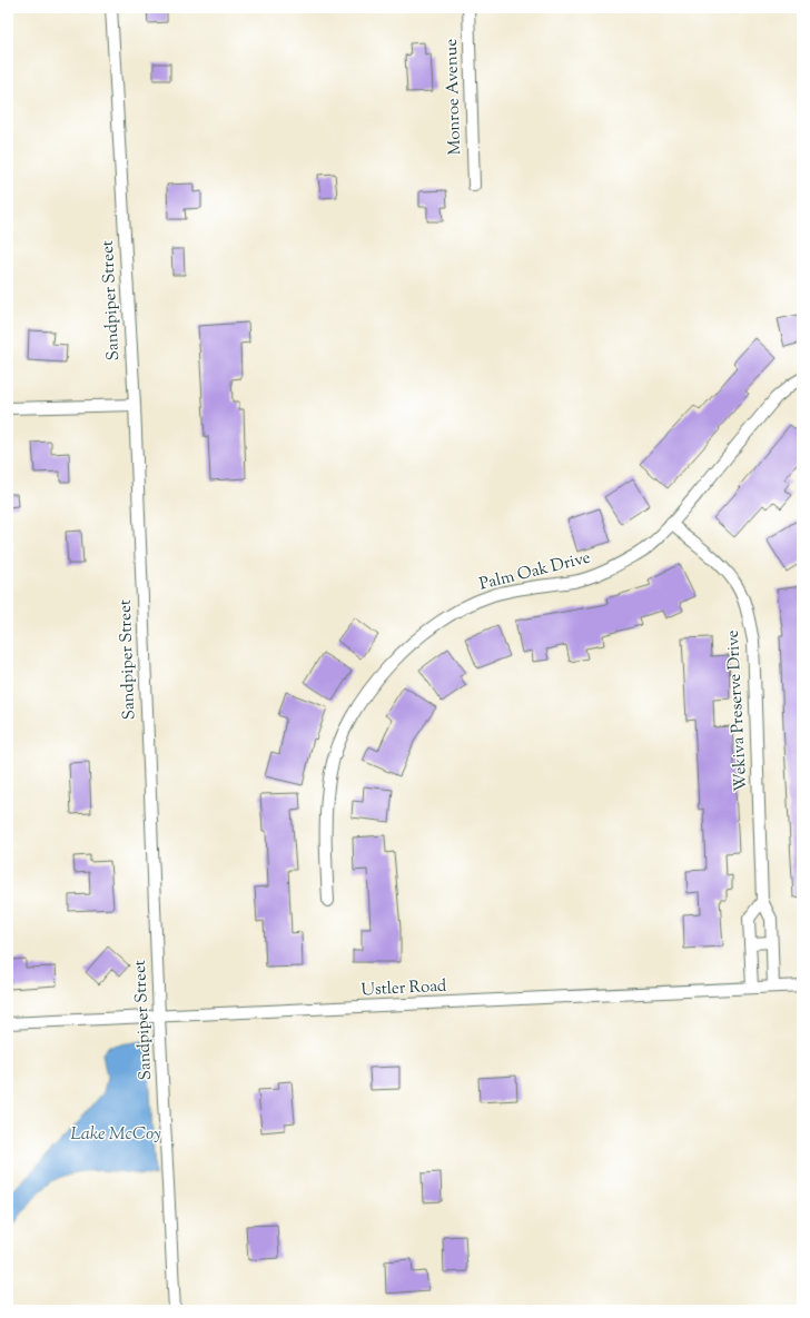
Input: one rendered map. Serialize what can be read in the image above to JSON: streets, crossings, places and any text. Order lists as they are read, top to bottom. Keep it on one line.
{"streets":{"street":["Monroe Avenue","Sandpiper Street","Palm Oak Drive","Wekiva Preserve Drive","Ustler Road"]},"crossings":[["Sandpiper Street","Ustler Road"],["Palm Oak Drive","Wekiva Preserve Drive"],["Wekiva Preserve Drive","Ustler Road"]],"water":["Lake McCoy"]}
